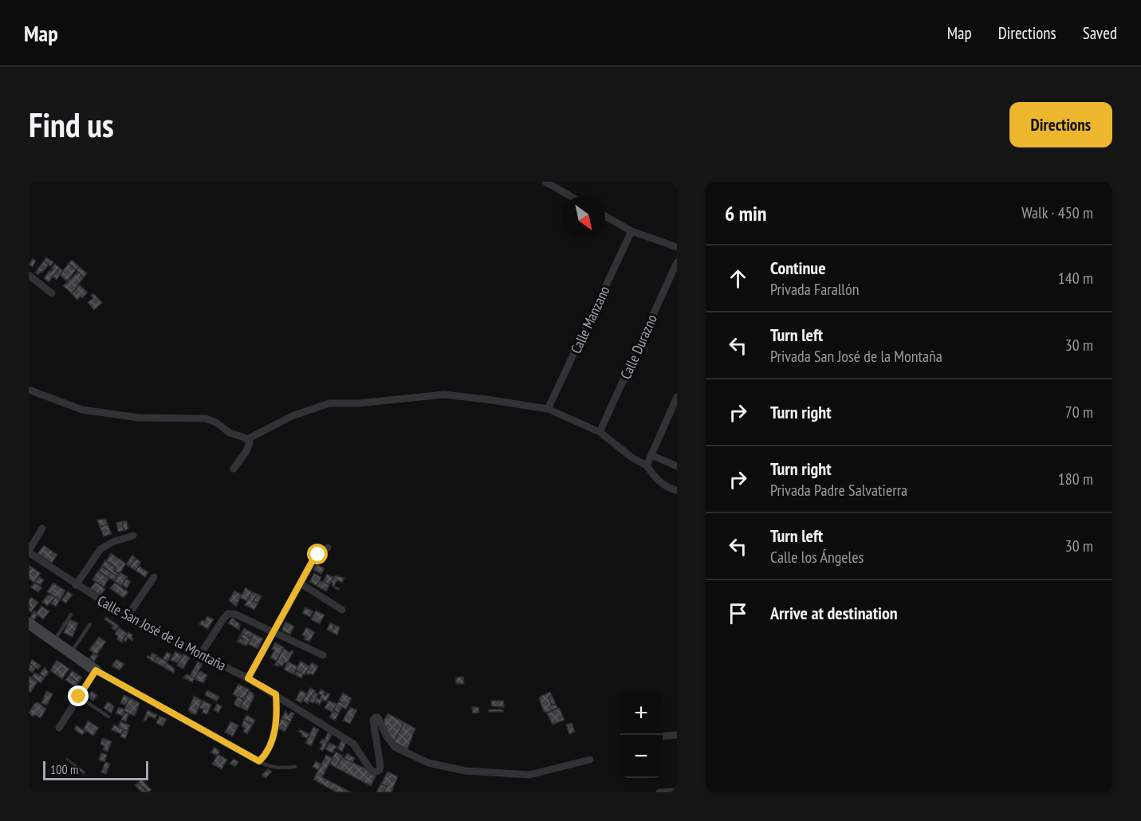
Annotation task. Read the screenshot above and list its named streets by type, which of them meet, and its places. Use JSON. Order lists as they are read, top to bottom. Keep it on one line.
{"streets":{"street":["Calle Manzano","Calle Durazno","Calle San José de la Montaña"]},"scale_bar":"100 m","north":"bottom right","page":{"header":"Map","nav":["Map","Directions","Saved"],"buttons":"Directions","title":"Find us","heading":["6 min","Walk · 450 m"],"list":[["Continue","Privada Farallón","140 m"],["Turn left","Privada San José de la Montaña","30 m"],["Turn right","70 m"],["Turn right","Privada Padre Salvatierra","180 m"],["Turn left","Calle los Ángeles","30 m"],"Arrive at destination"],"map_buttons":["+","−"],"scale":"100 m"}}
